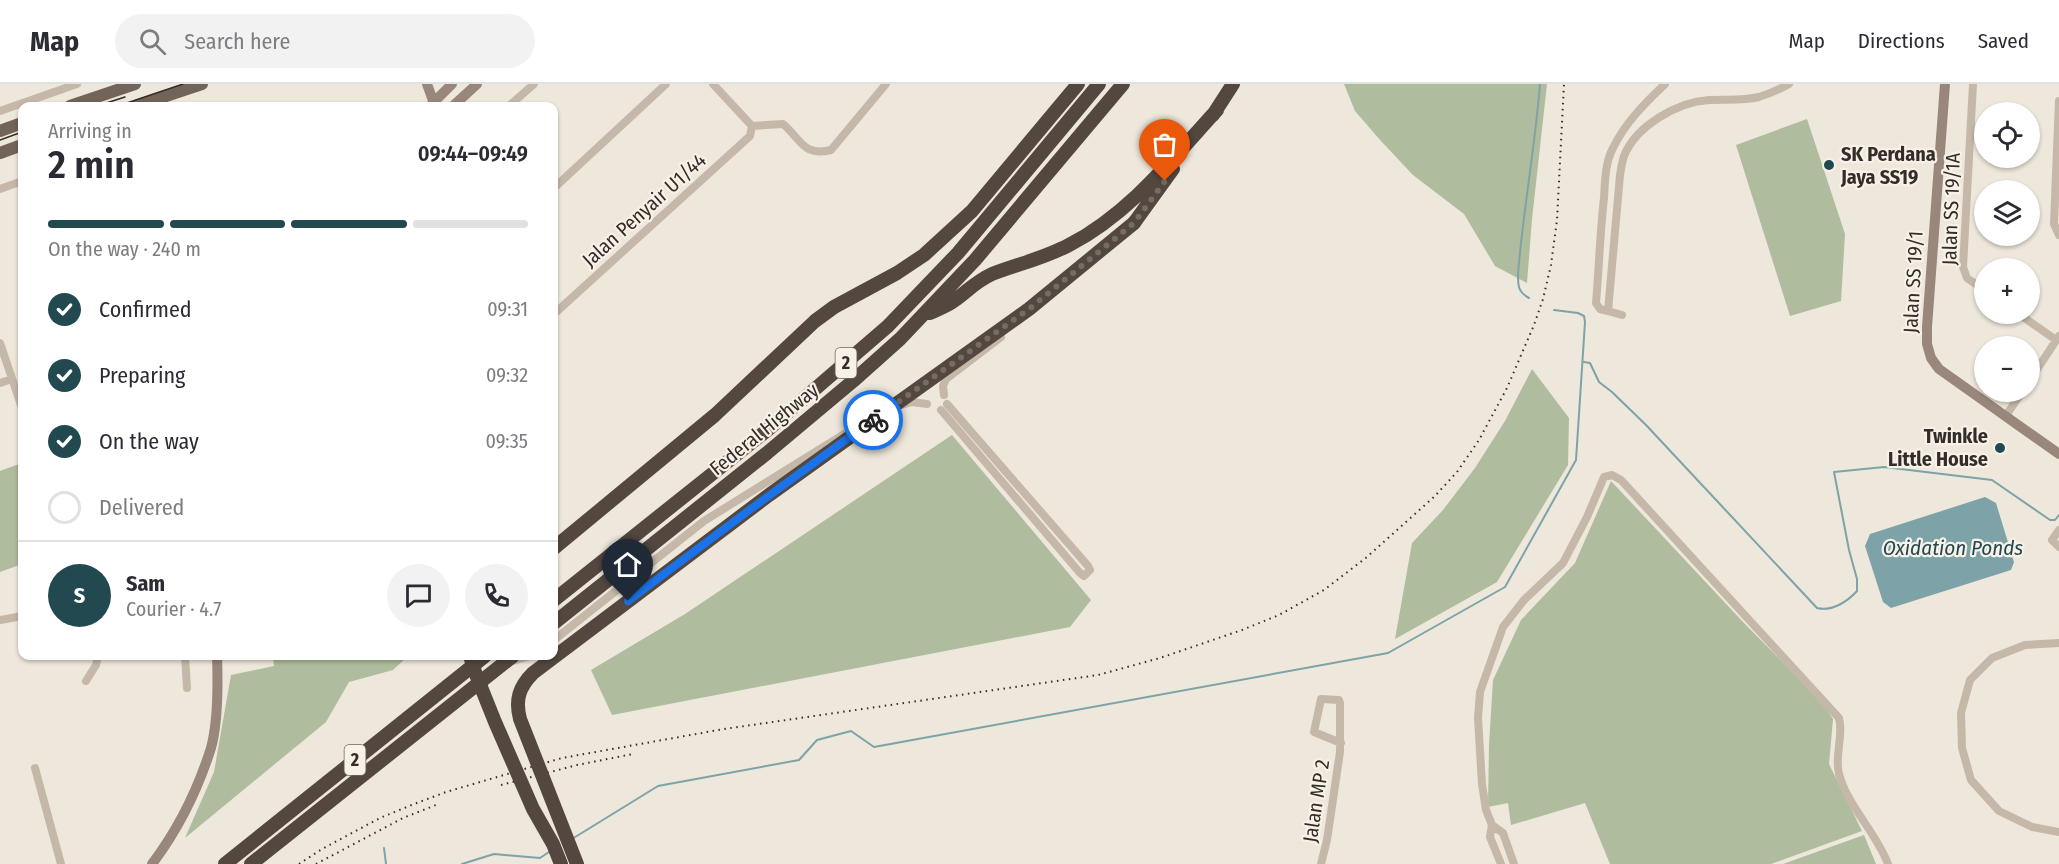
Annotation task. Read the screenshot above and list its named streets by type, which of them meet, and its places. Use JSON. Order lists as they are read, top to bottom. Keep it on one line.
{"streets":{"highway":["2","Federal Highway"],"street":["Jalan SS 19/1A","Jalan Penyair U1/44","Jalan SS 19/1","Jalan MP 2"]},"water":["Oxidation Ponds"],"places":["SK Perdana Jaya SS19","Twinkle Little House"],"page":{"header":"Map","search":"Search here","nav":["Map","Directions","Saved"],"map_buttons":["+","−"],"heading":["2 min","Arriving in","09:44–09:49"],"panel":["Sam","Courier · 4.7"],"bar":"On the way · 240 m","list":[["Confirmed","09:31"],["Preparing","09:32"],["On the way","09:35"],"Delivered"],"round":"S"}}
